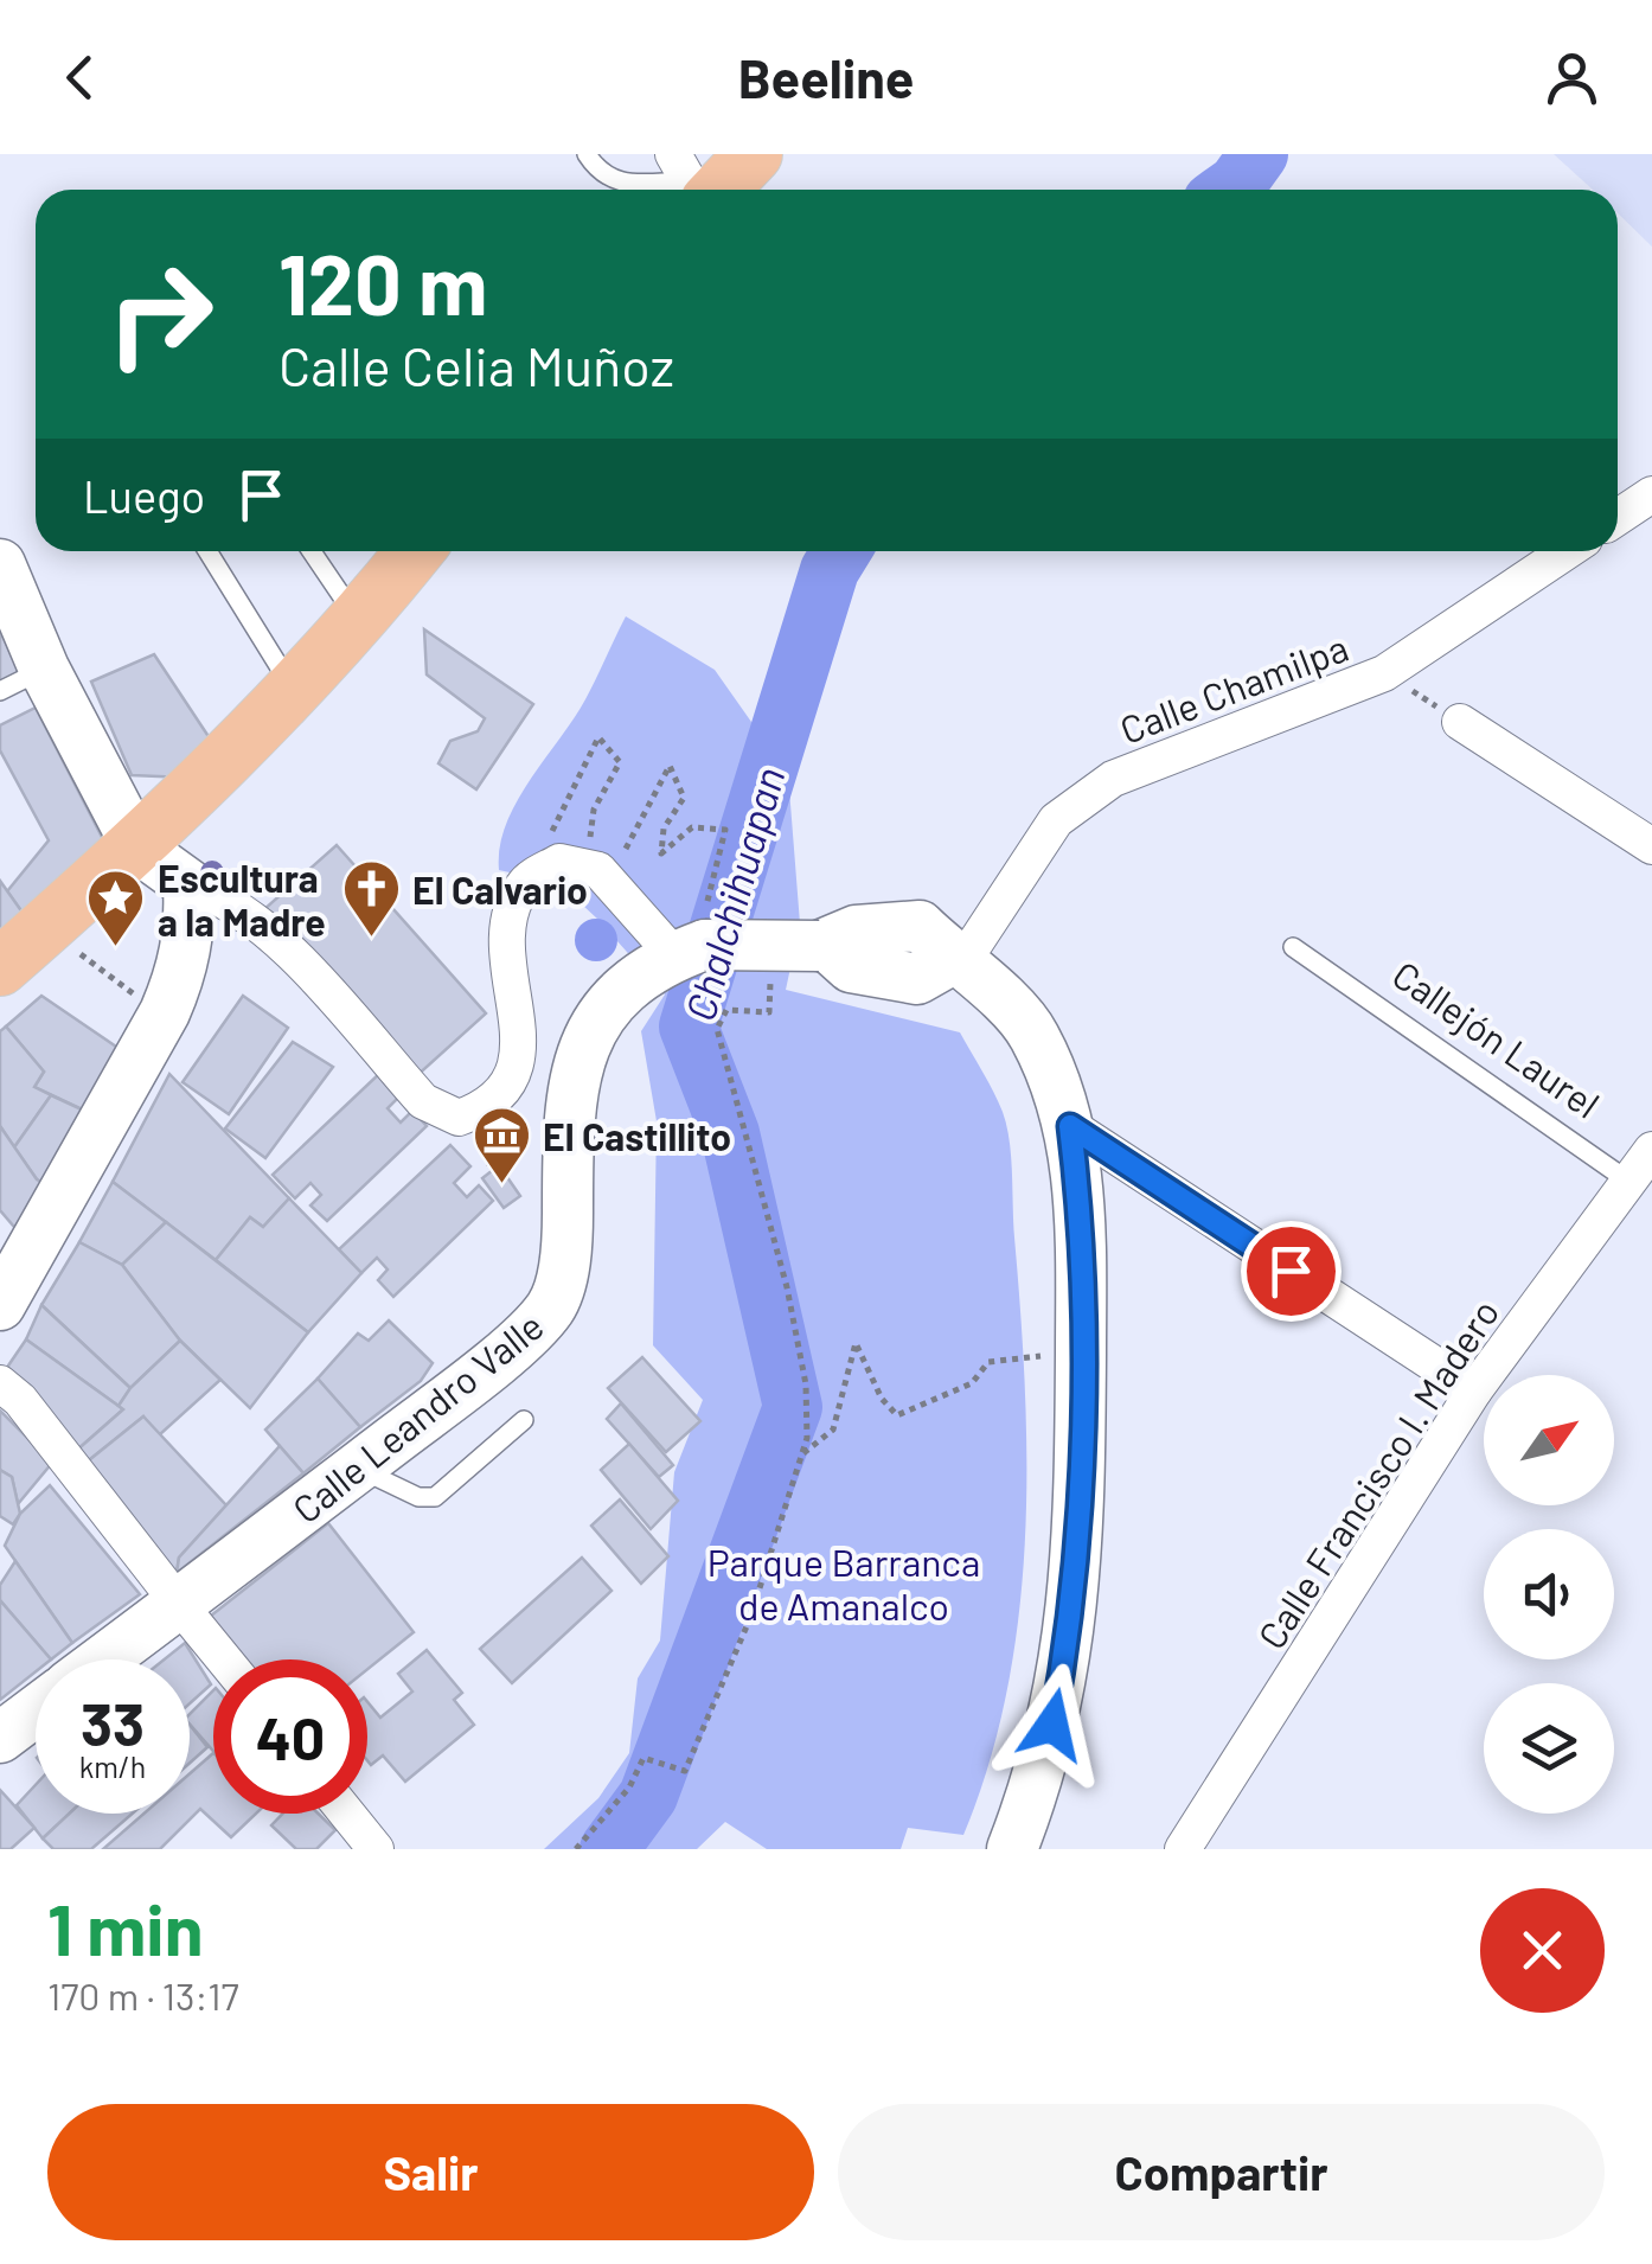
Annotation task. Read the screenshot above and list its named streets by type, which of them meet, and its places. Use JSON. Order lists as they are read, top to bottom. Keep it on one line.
{"streets":{"street":["Calle Chamilpa","Calle Leandro Valle","Calle Francisco I. Madero"],"lane":["Callejón Laurel"]},"crossings":[["Callejón Laurel","Calle Francisco I. Madero"]],"water":["Chalchihuapan"],"parks":["Parque Barranca de Amanalco"],"places":{"church":["El Calvario"],"place":["Escultura a la Madre"],"museum":["El Castillito"]},"north":"top right","page":{"header":"Beeline","turn":["120 m","Calle Celia Muñoz"],"then":"Luego","speed":"33 km/h","limit":"40","heading":["1 min","170 m · 13:17"],"buttons":["Salir","Compartir"]}}
